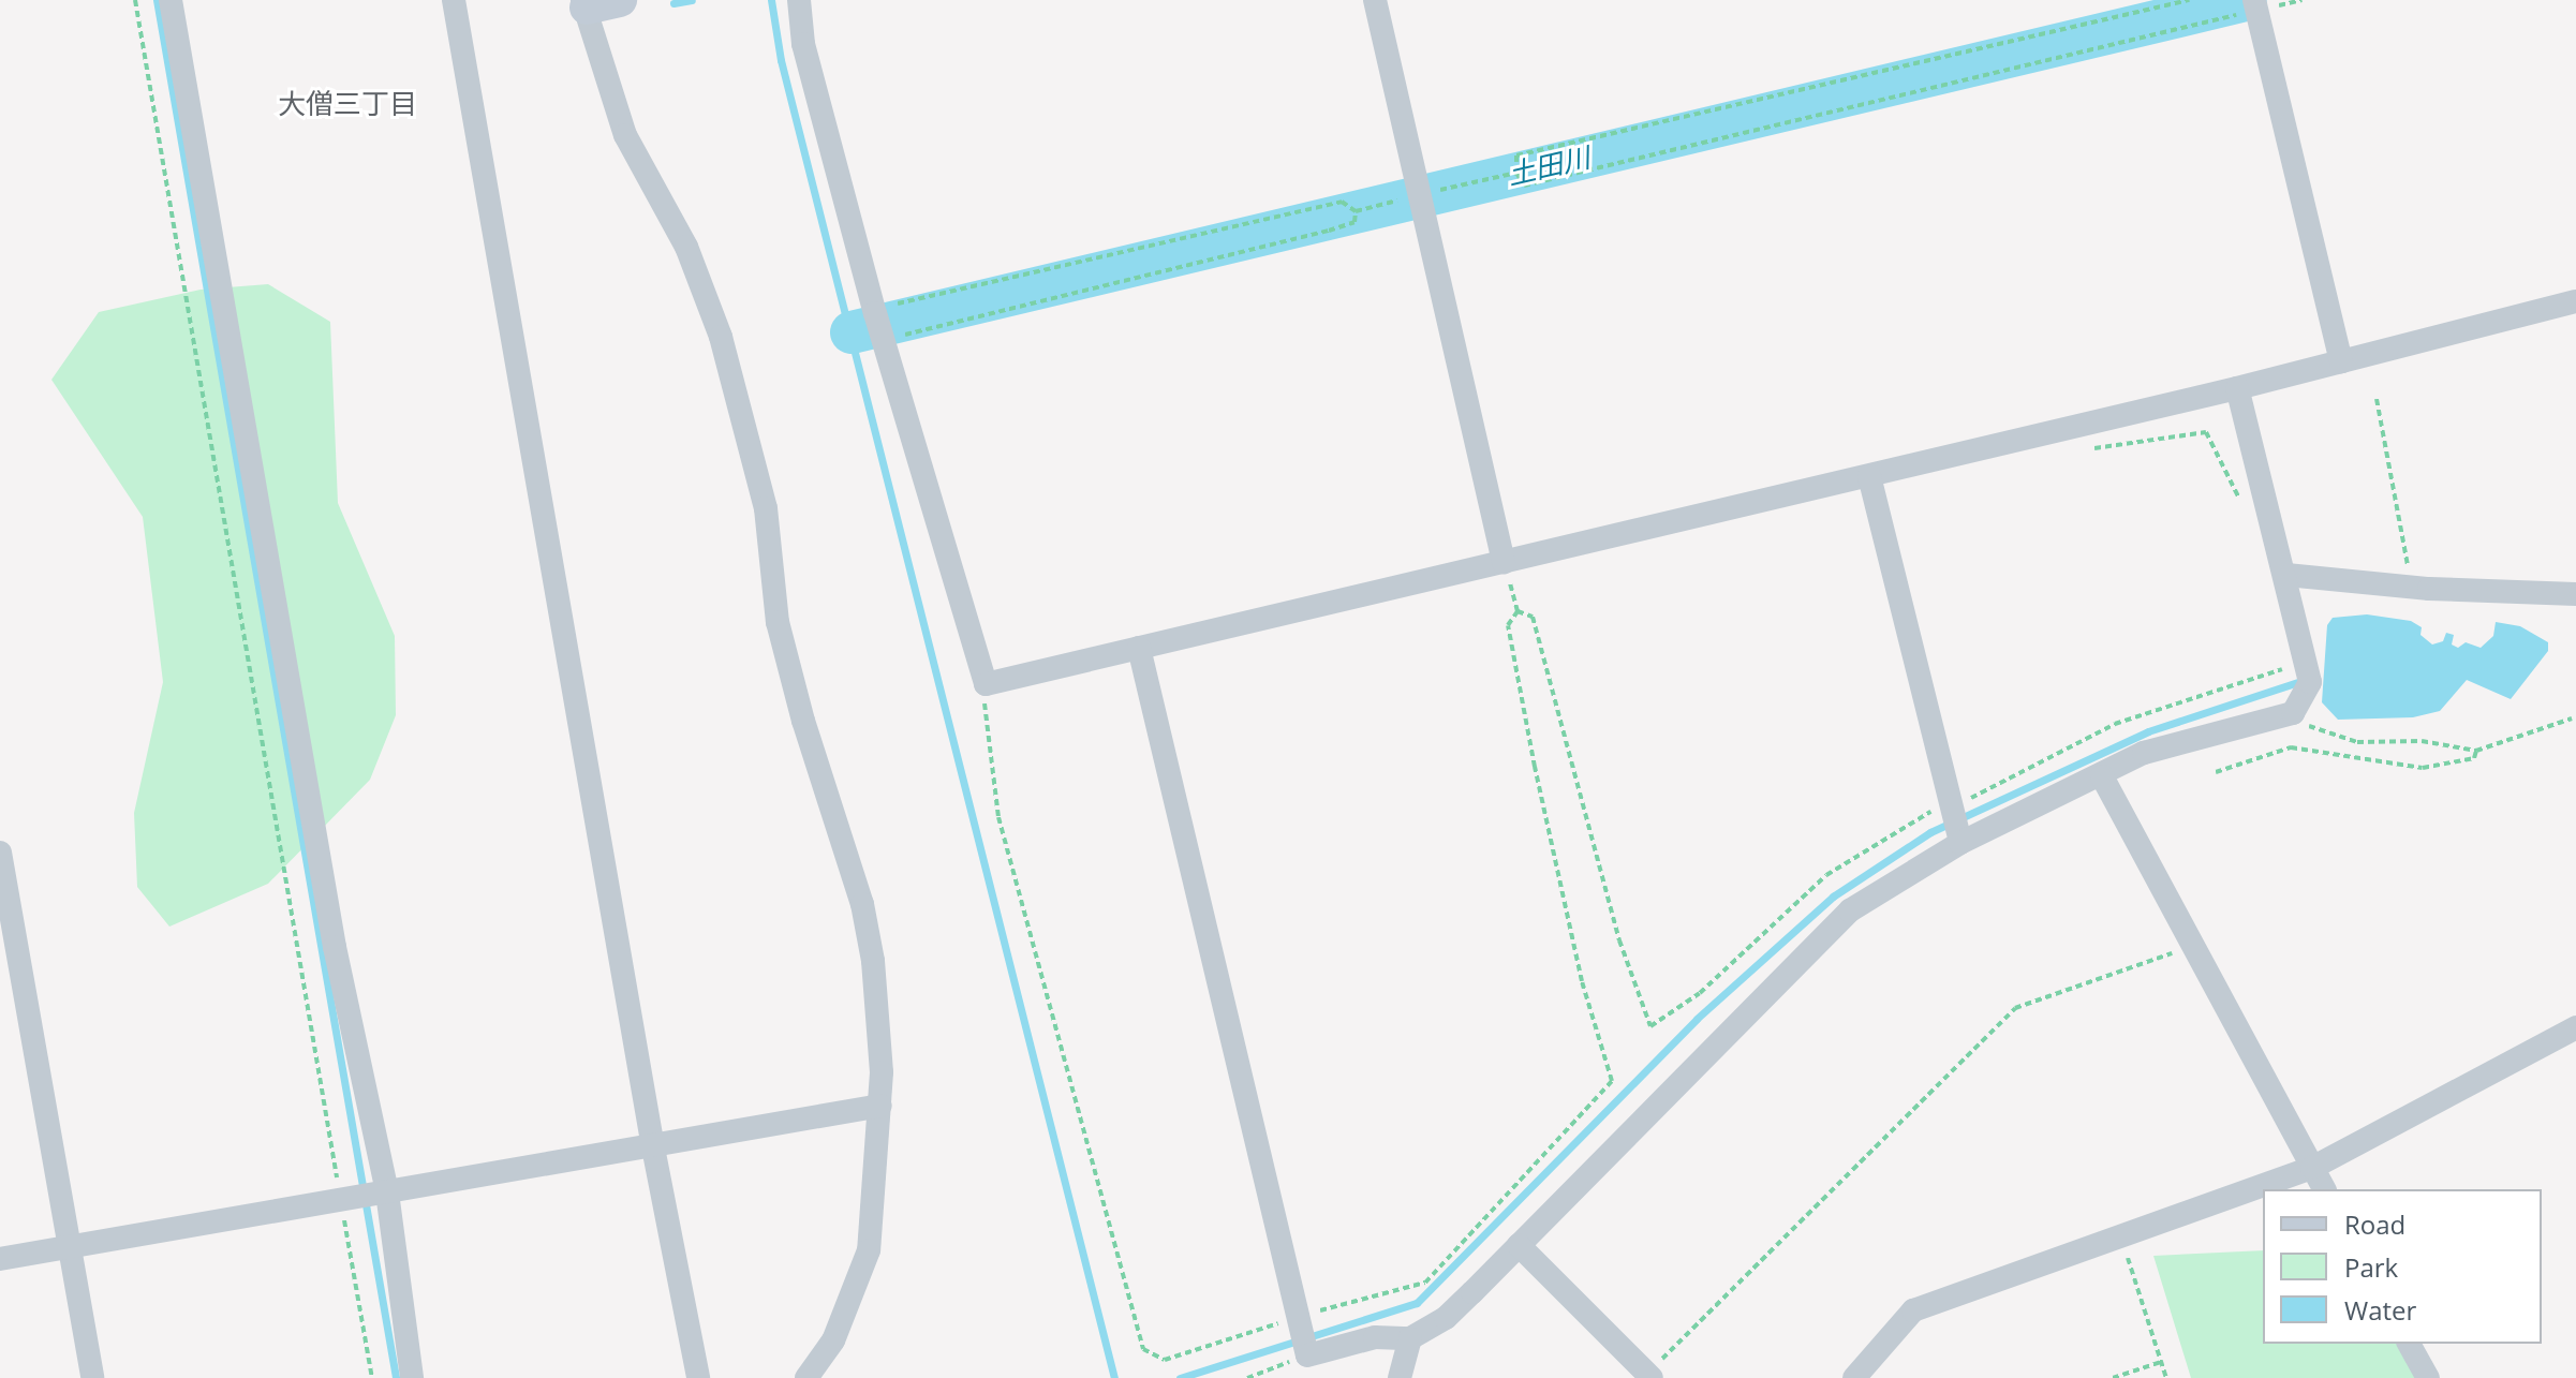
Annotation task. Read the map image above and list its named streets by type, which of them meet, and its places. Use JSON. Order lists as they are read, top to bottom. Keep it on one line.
{"districts":["大僧三丁目"],"water":["土田川"],"legend":["Road","Park","Water"]}
